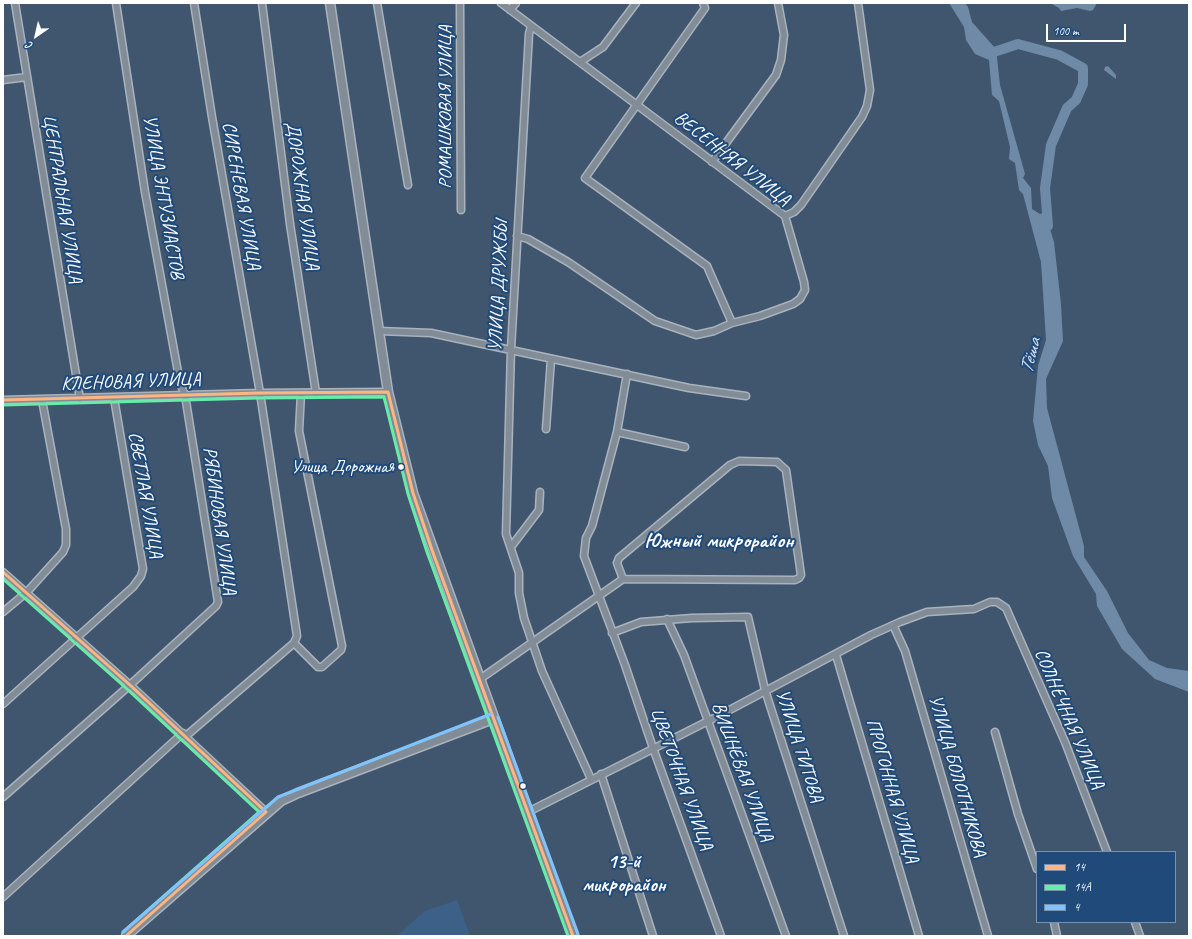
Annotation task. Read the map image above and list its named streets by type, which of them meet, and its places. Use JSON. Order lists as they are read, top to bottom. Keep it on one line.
{"streets":{"street":["РОМАШКОВАЯ УЛИЦА","ВЕСЕННЯЯ УЛИЦА","СИРЕНЕВАЯ УЛИЦА","ДОРОЖНАЯ УЛИЦА","УЛИЦА ЭНТУЗИАСТОВ","ЦЕНТРАЛЬНАЯ УЛИЦА","УЛИЦА ДРУЖБЫ","КЛЕНОВАЯ УЛИЦА","СВЕТЛАЯ УЛИЦА","РЯБИНОВАЯ УЛИЦА","СОЛНЕЧНАЯ УЛИЦА","УЛИЦА ТИТОВА","ВИШНЁВАЯ УЛИЦА","УЛИЦА БОЛОТНИКОВА","ЦВЕТОЧНАЯ УЛИЦА","ПРОГОННАЯ УЛИЦА"]},"crossings":[["ВЕСЕННЯЯ УЛИЦА","УЛИЦА ДРУЖБЫ"],["СИРЕНЕВАЯ УЛИЦА","КЛЕНОВАЯ УЛИЦА"],["ДОРОЖНАЯ УЛИЦА","КЛЕНОВАЯ УЛИЦА"],["УЛИЦА ЭНТУЗИАСТОВ","КЛЕНОВАЯ УЛИЦА"],["УЛИЦА ЭНТУЗИАСТОВ","РЯБИНОВАЯ УЛИЦА"],["ЦЕНТРАЛЬНАЯ УЛИЦА","КЛЕНОВАЯ УЛИЦА"],["КЛЕНОВАЯ УЛИЦА","СВЕТЛАЯ УЛИЦА"],["КЛЕНОВАЯ УЛИЦА","РЯБИНОВАЯ УЛИЦА"],["СОЛНЕЧНАЯ УЛИЦА","УЛИЦА БОЛОТНИКОВА"],["УЛИЦА ТИТОВА","ВИШНЁВАЯ УЛИЦА"]],"districts":["Южный микрорайон","13-й микрорайон"],"water":["Тёша"],"places":["Улица Дорожная"],"lines":["transit line 14","transit line 14А","transit line 4"],"legend":["14","14А","4"],"scale_bar":"100 m","north":"bottom left"}
